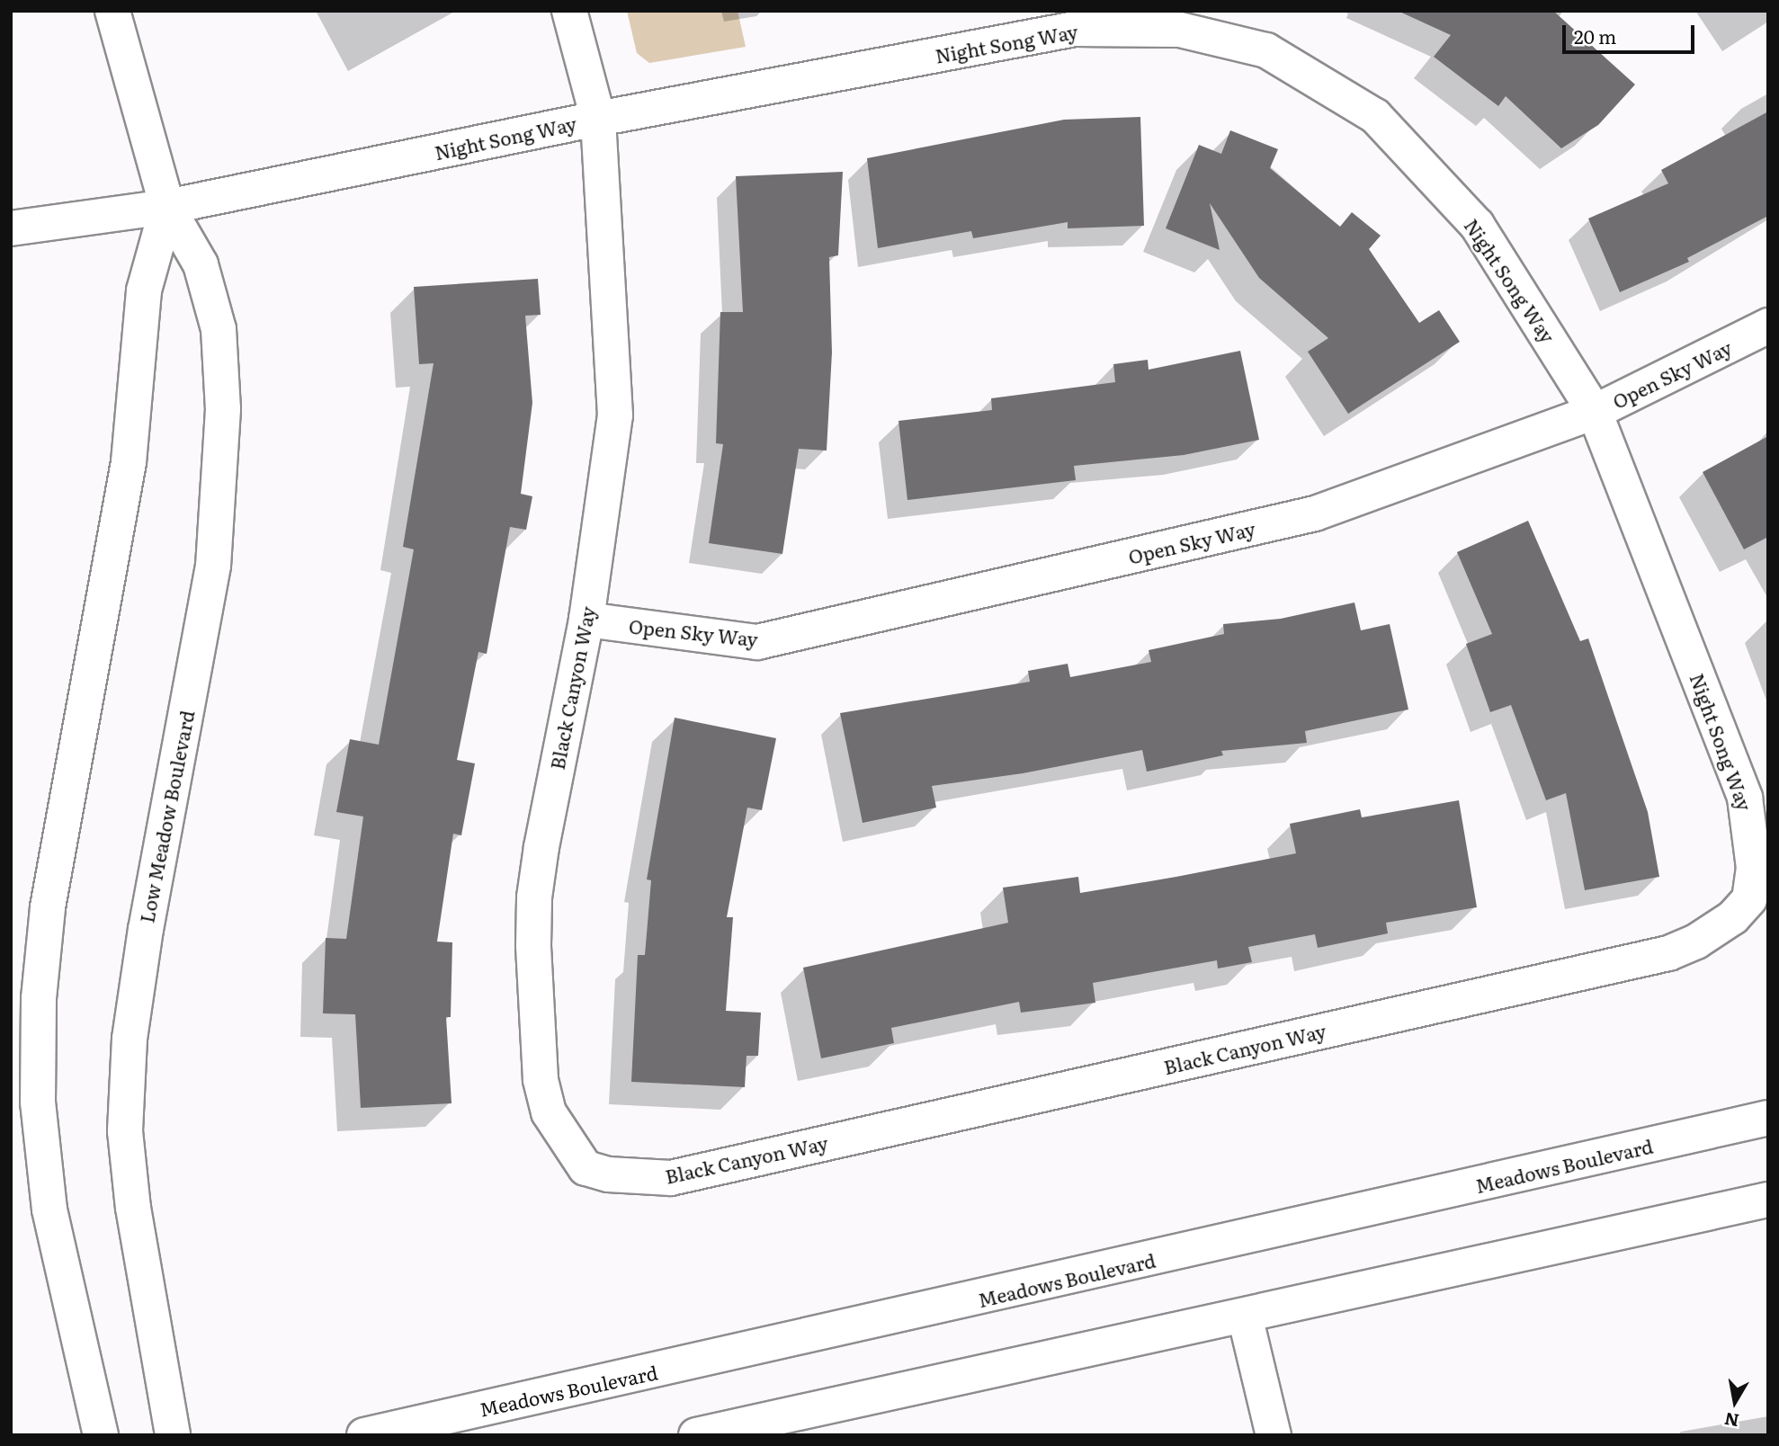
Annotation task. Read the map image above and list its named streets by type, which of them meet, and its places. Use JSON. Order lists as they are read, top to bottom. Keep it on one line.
{"streets":{"street":["Night Song Way","Open Sky Way","Black Canyon Way","Low Meadow Boulevard","Meadows Boulevard"]},"crossings":[["Night Song Way","Open Sky Way"],["Night Song Way","Black Canyon Way"],["Night Song Way","Low Meadow Boulevard"],["Open Sky Way","Black Canyon Way"]],"scale_bar":"20 m","north":"bottom"}
